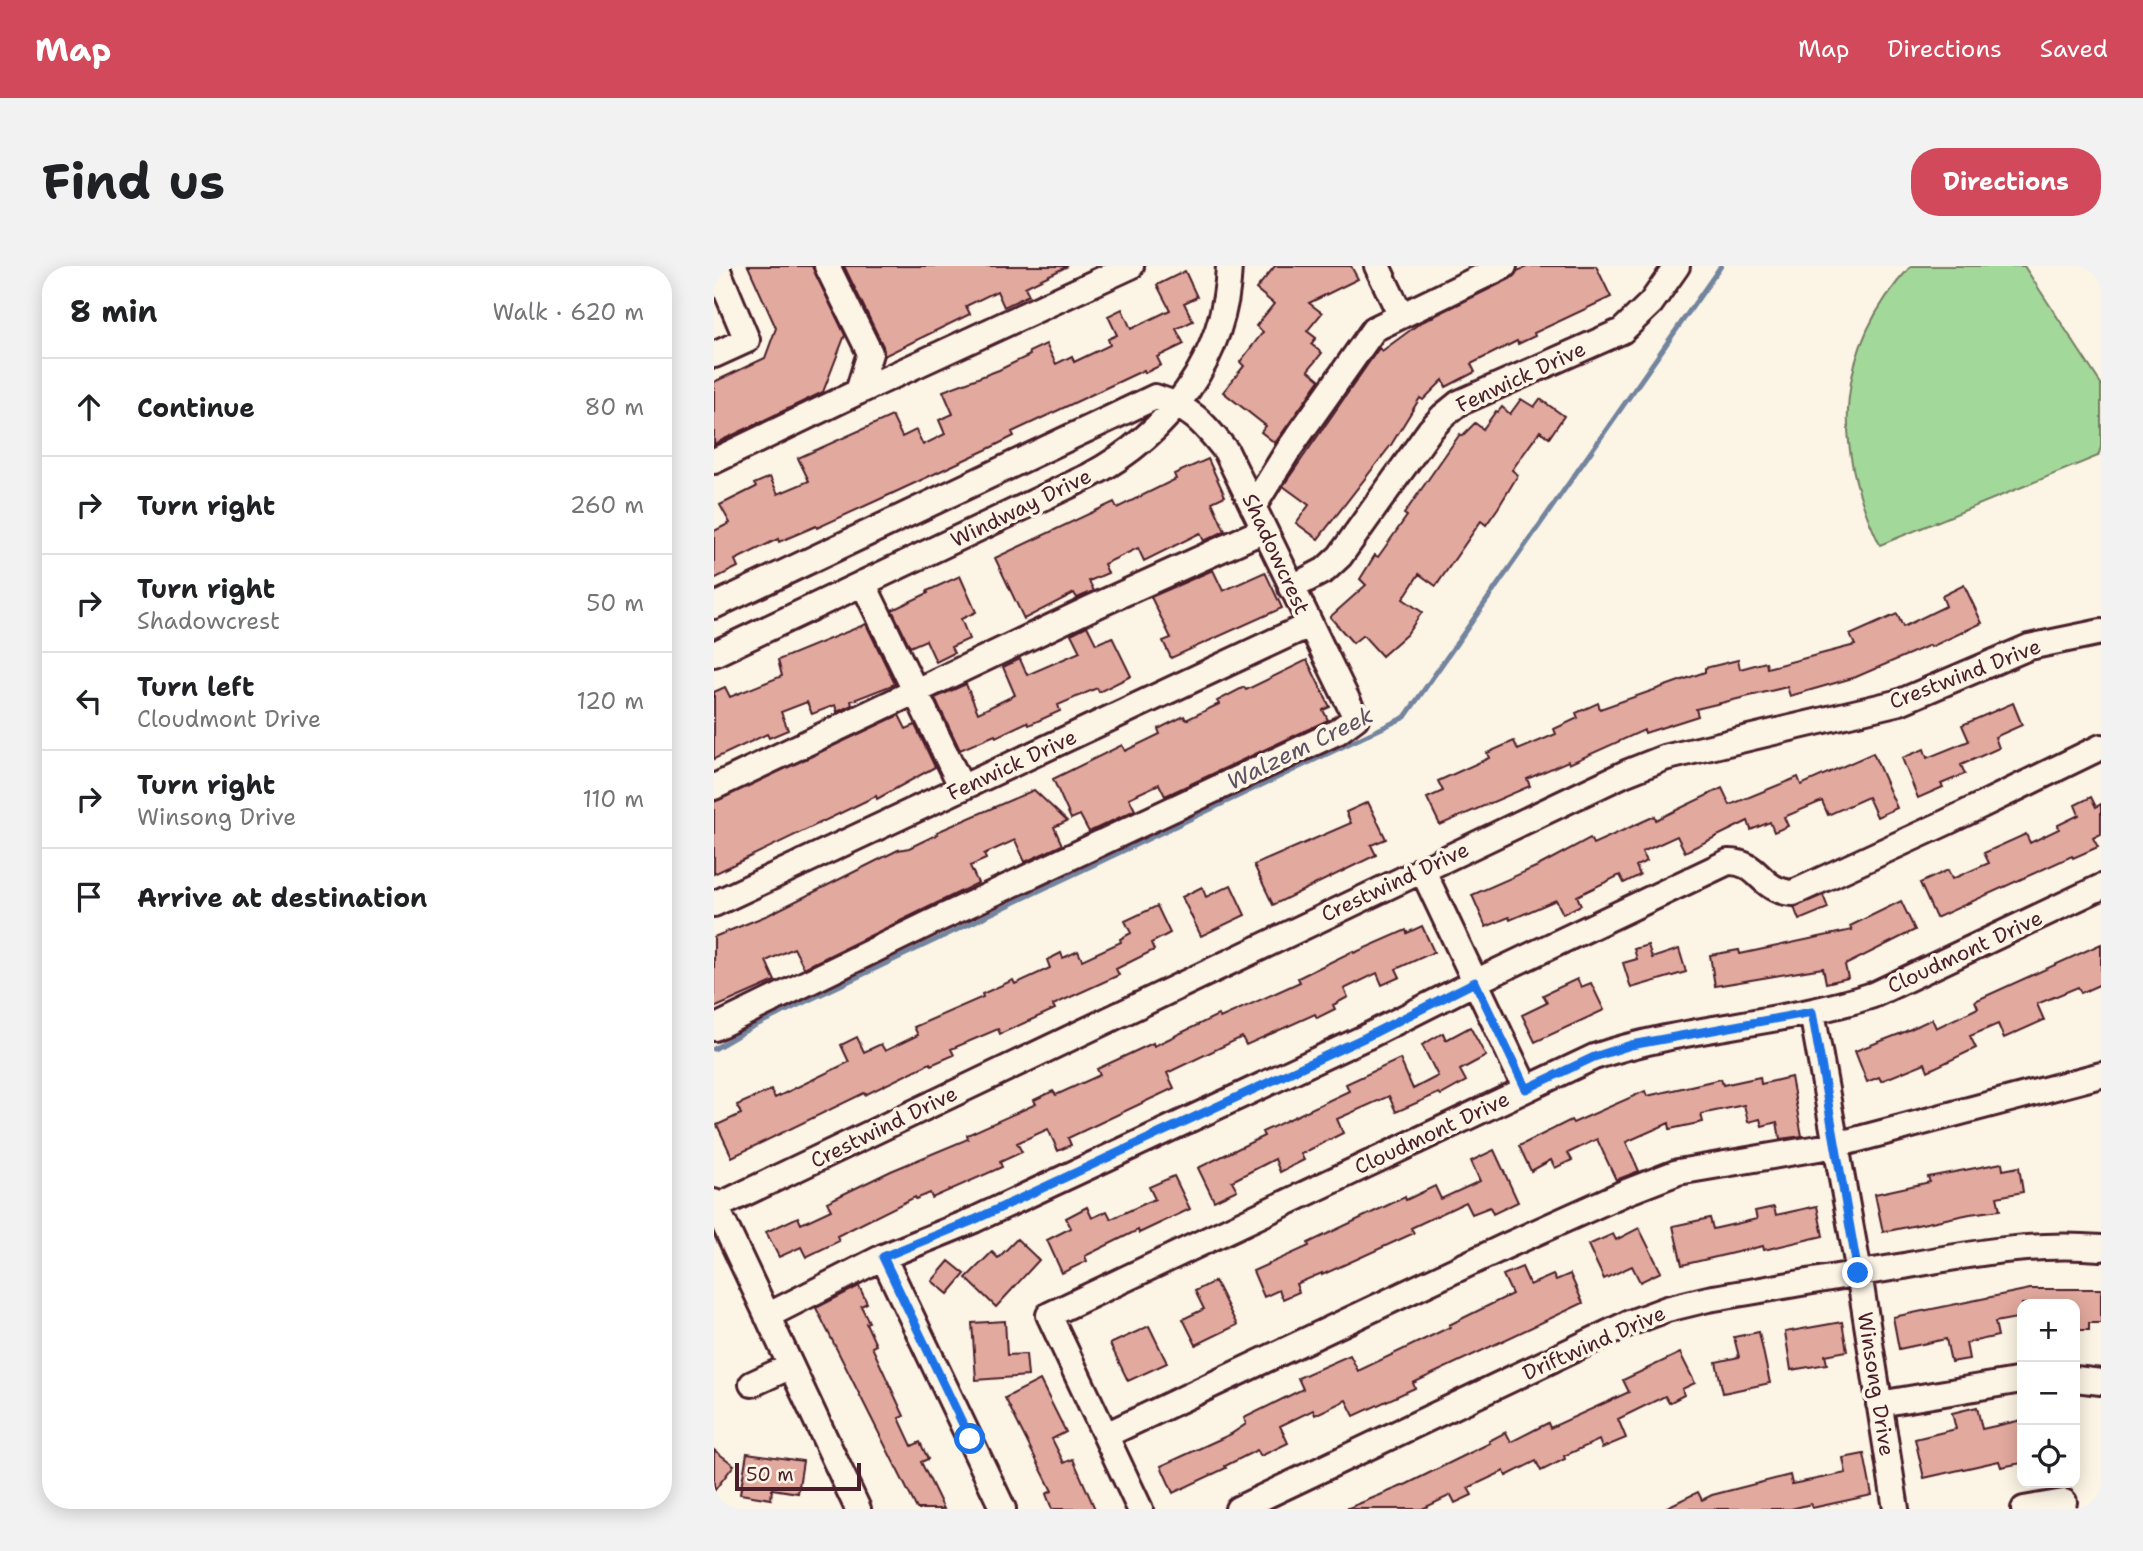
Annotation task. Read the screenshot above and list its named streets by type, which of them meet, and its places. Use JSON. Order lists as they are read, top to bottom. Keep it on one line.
{"streets":{"street":["Fenwick Drive","Windway Drive","Shadowcrest","Crestwind Drive","Cloudmont Drive","Driftwind Drive","Winsong Drive"]},"crossings":[["Fenwick Drive","Shadowcrest"],["Windway Drive","Shadowcrest"],["Cloudmont Drive","Winsong Drive"],["Driftwind Drive","Winsong Drive"]],"water":["Walzem Creek"],"scale_bar":"50 m","page":{"header":"Map","nav":["Map","Directions","Saved"],"buttons":"Directions","title":"Find us","heading":["8 min","Walk · 620 m"],"list":[["Continue","80 m"],["Turn right","260 m"],["Turn right","Shadowcrest","50 m"],["Turn left","Cloudmont Drive","120 m"],["Turn right","Winsong Drive","110 m"],"Arrive at destination"],"map_buttons":["+","−"],"scale":"50 m"}}
